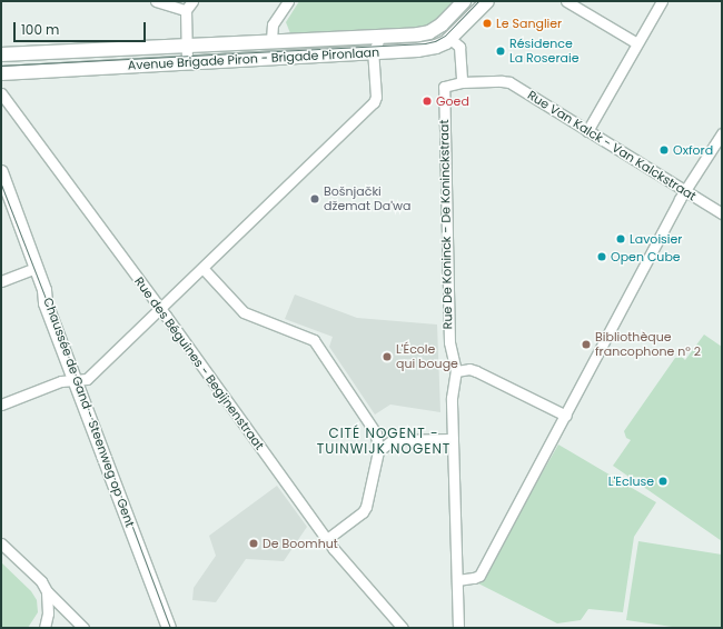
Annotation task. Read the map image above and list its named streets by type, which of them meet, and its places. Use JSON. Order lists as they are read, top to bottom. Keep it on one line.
{"streets":{"street":["Avenue Brigade Piron - Brigade Pironlaan","Rue Van Kalck - Van Kalckstraat","Rue De Koninck - De Koninckstraat","Rue des Béguines - Begijnenstraat","Chaussée de Gand - Steenweg op Gent"]},"crossings":[["Rue Van Kalck - Van Kalckstraat","Rue De Koninck - De Koninckstraat"]],"districts":["CITÉ NOGENT - TUINWIJK NOGENT"],"places":["Le Sanglier","Résidence La Roseraie","Goed","Oxford","Bošnjački džemat Da'wa","Lavoisier","Open Cube","Bibliothèque francophone n° 2","L'École qui bouge","L'Ecluse","De Boomhut"],"scale_bar":"100 m"}
